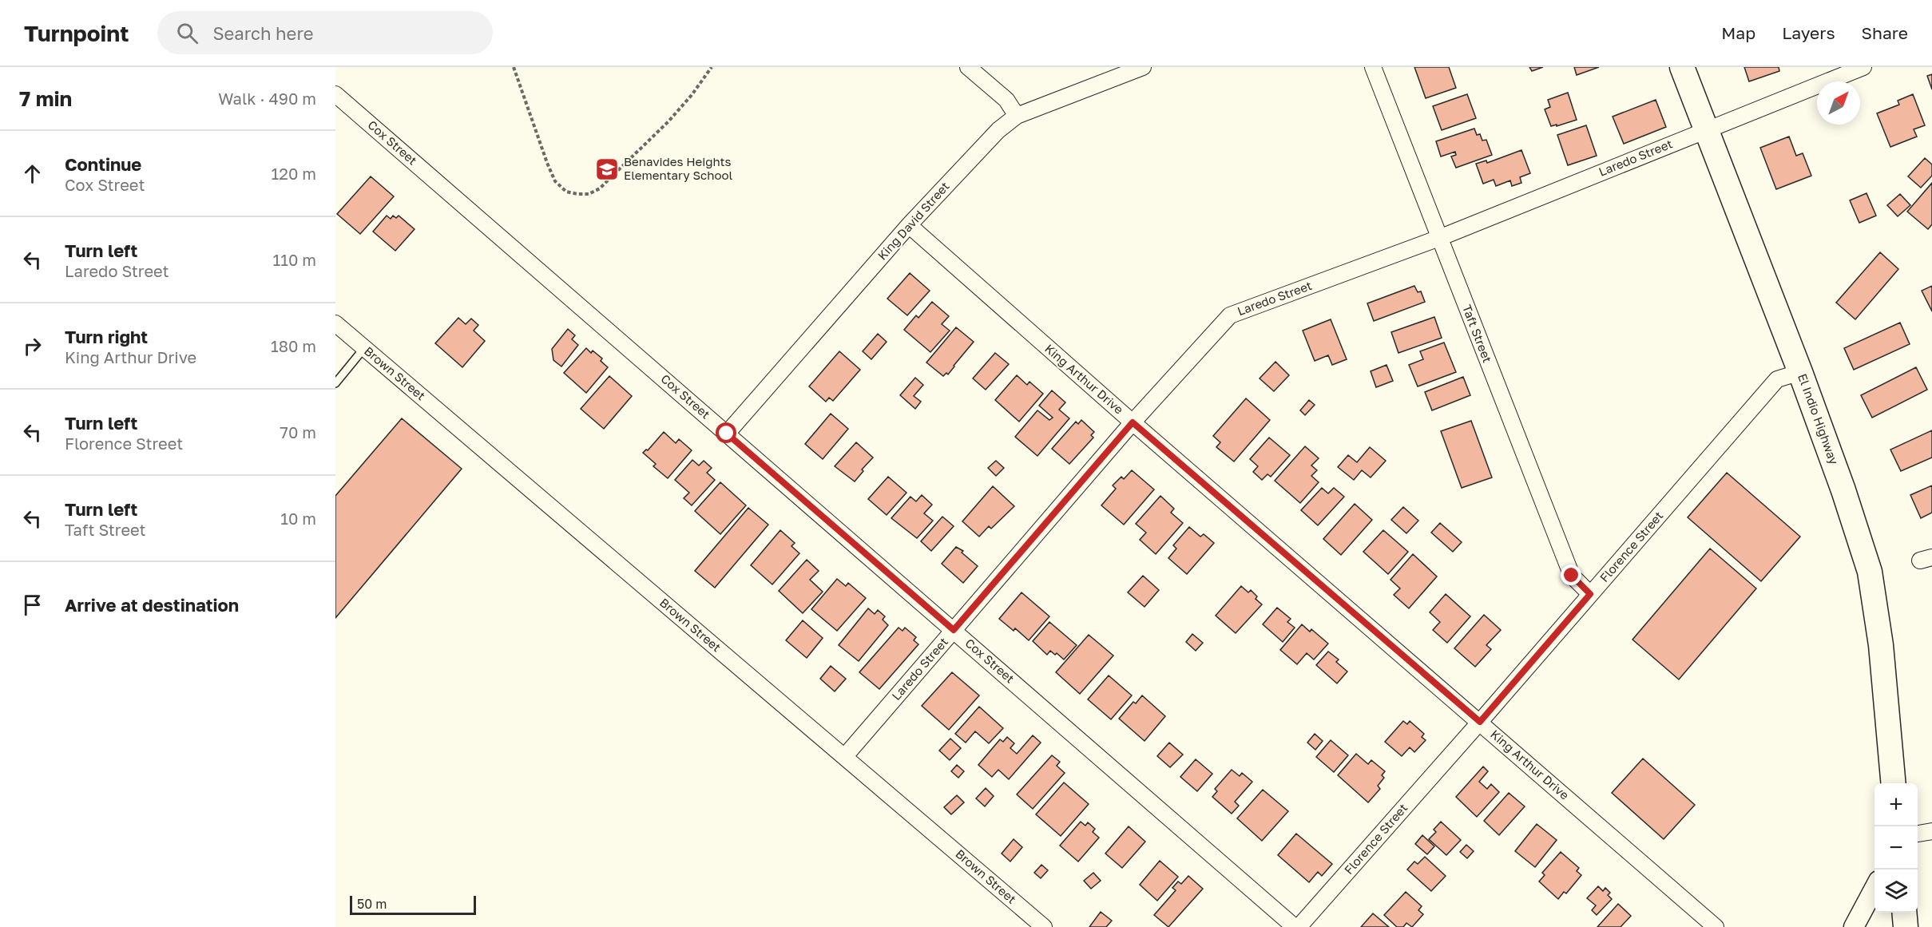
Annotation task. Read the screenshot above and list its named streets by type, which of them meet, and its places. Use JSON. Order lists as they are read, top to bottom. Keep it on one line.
{"streets":{"main road":["El Indio Highway"],"street":["Cox Street","Laredo Street","King David Street","Taft Street","Brown Street","King Arthur Drive","Florence Street"]},"crossings":[["Cox Street","Laredo Street"],["Cox Street","King David Street"],["Laredo Street","Taft Street"],["Laredo Street","Brown Street"],["Laredo Street","King Arthur Drive"],["Laredo Street","El Indio Highway"],["King David Street","King Arthur Drive"],["Taft Street","Florence Street"],["King Arthur Drive","Florence Street"],["El Indio Highway","Florence Street"]],"places":{"school or university":["Benavides Heights Elementary School"]},"scale_bar":"50 m","north":"top right","page":{"header":"Turnpoint","search":"Search here","nav":["Map","Layers","Share"],"heading":["7 min","Walk · 490 m"],"list":[["Continue","Cox Street","120 m"],["Turn left","Laredo Street","110 m"],["Turn right","King Arthur Drive","180 m"],["Turn left","Florence Street","70 m"],["Turn left","Taft Street","10 m"],"Arrive at destination"],"map_buttons":["+","−"],"scale":"50 m"}}
